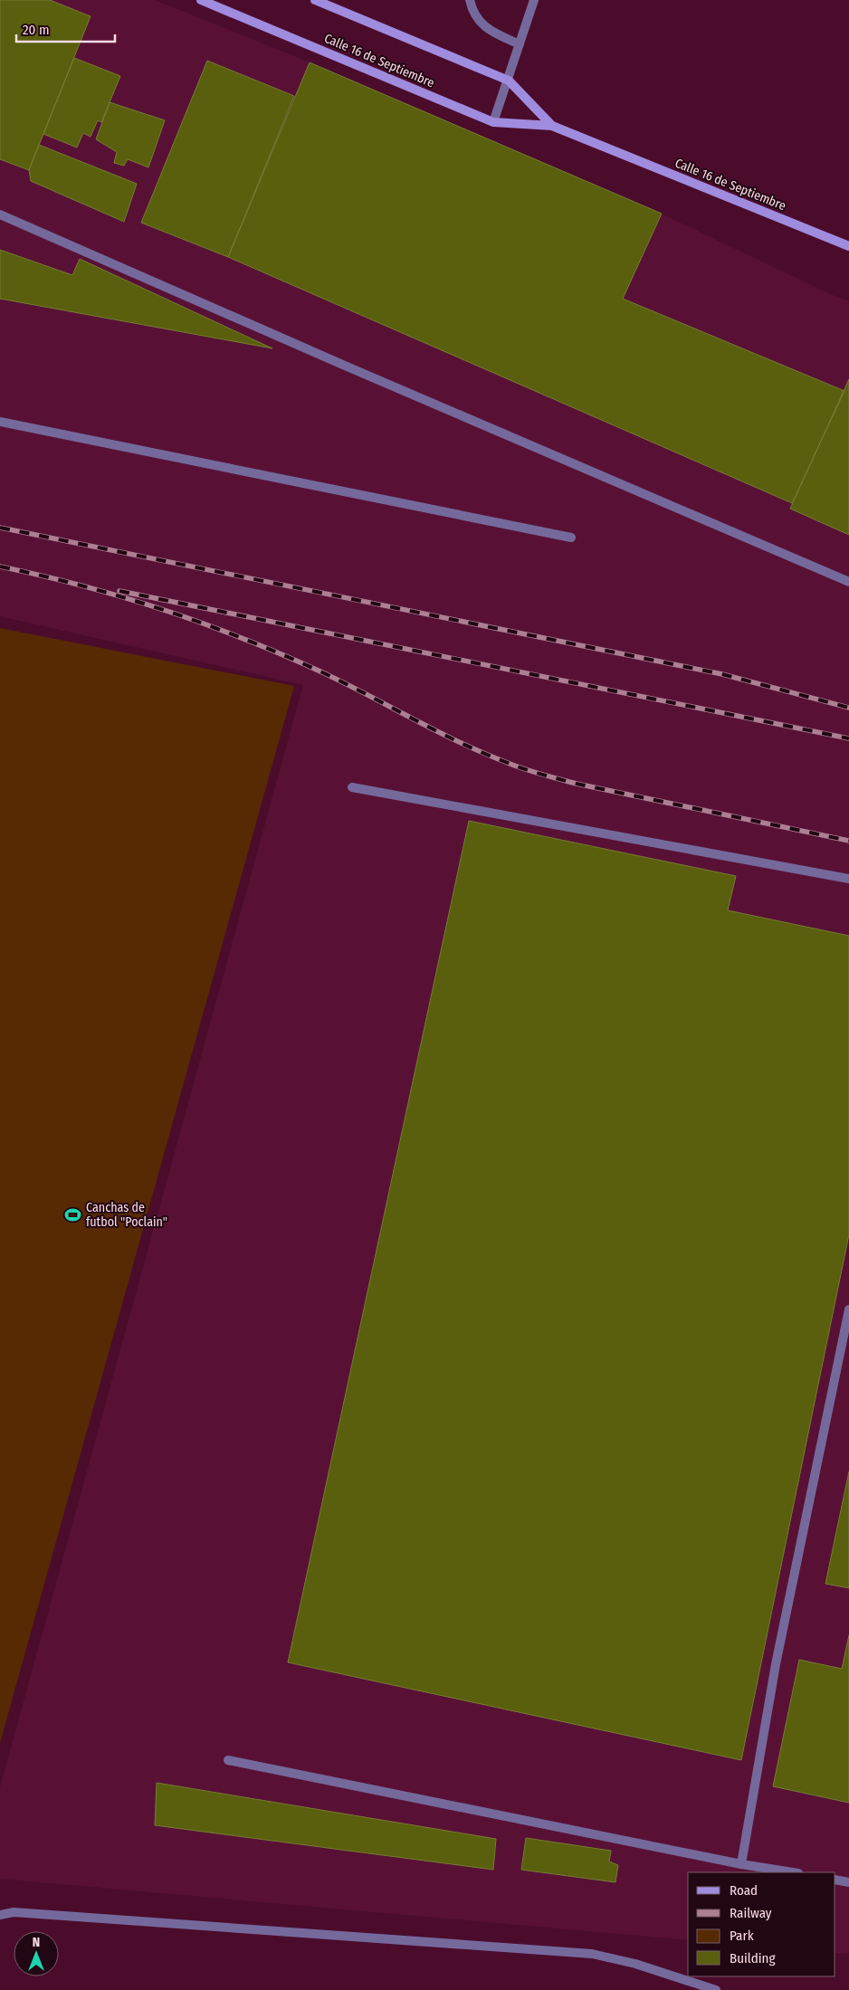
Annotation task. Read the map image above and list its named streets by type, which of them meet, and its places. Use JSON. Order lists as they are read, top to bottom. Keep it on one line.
{"streets":{"main road":["Calle 16 de Septiembre"]},"places":{"sports":["Canchas de futbol \"Poclain\""]},"legend":["Road","Railway","Park","Building"],"scale_bar":"20 m","north":"top"}
